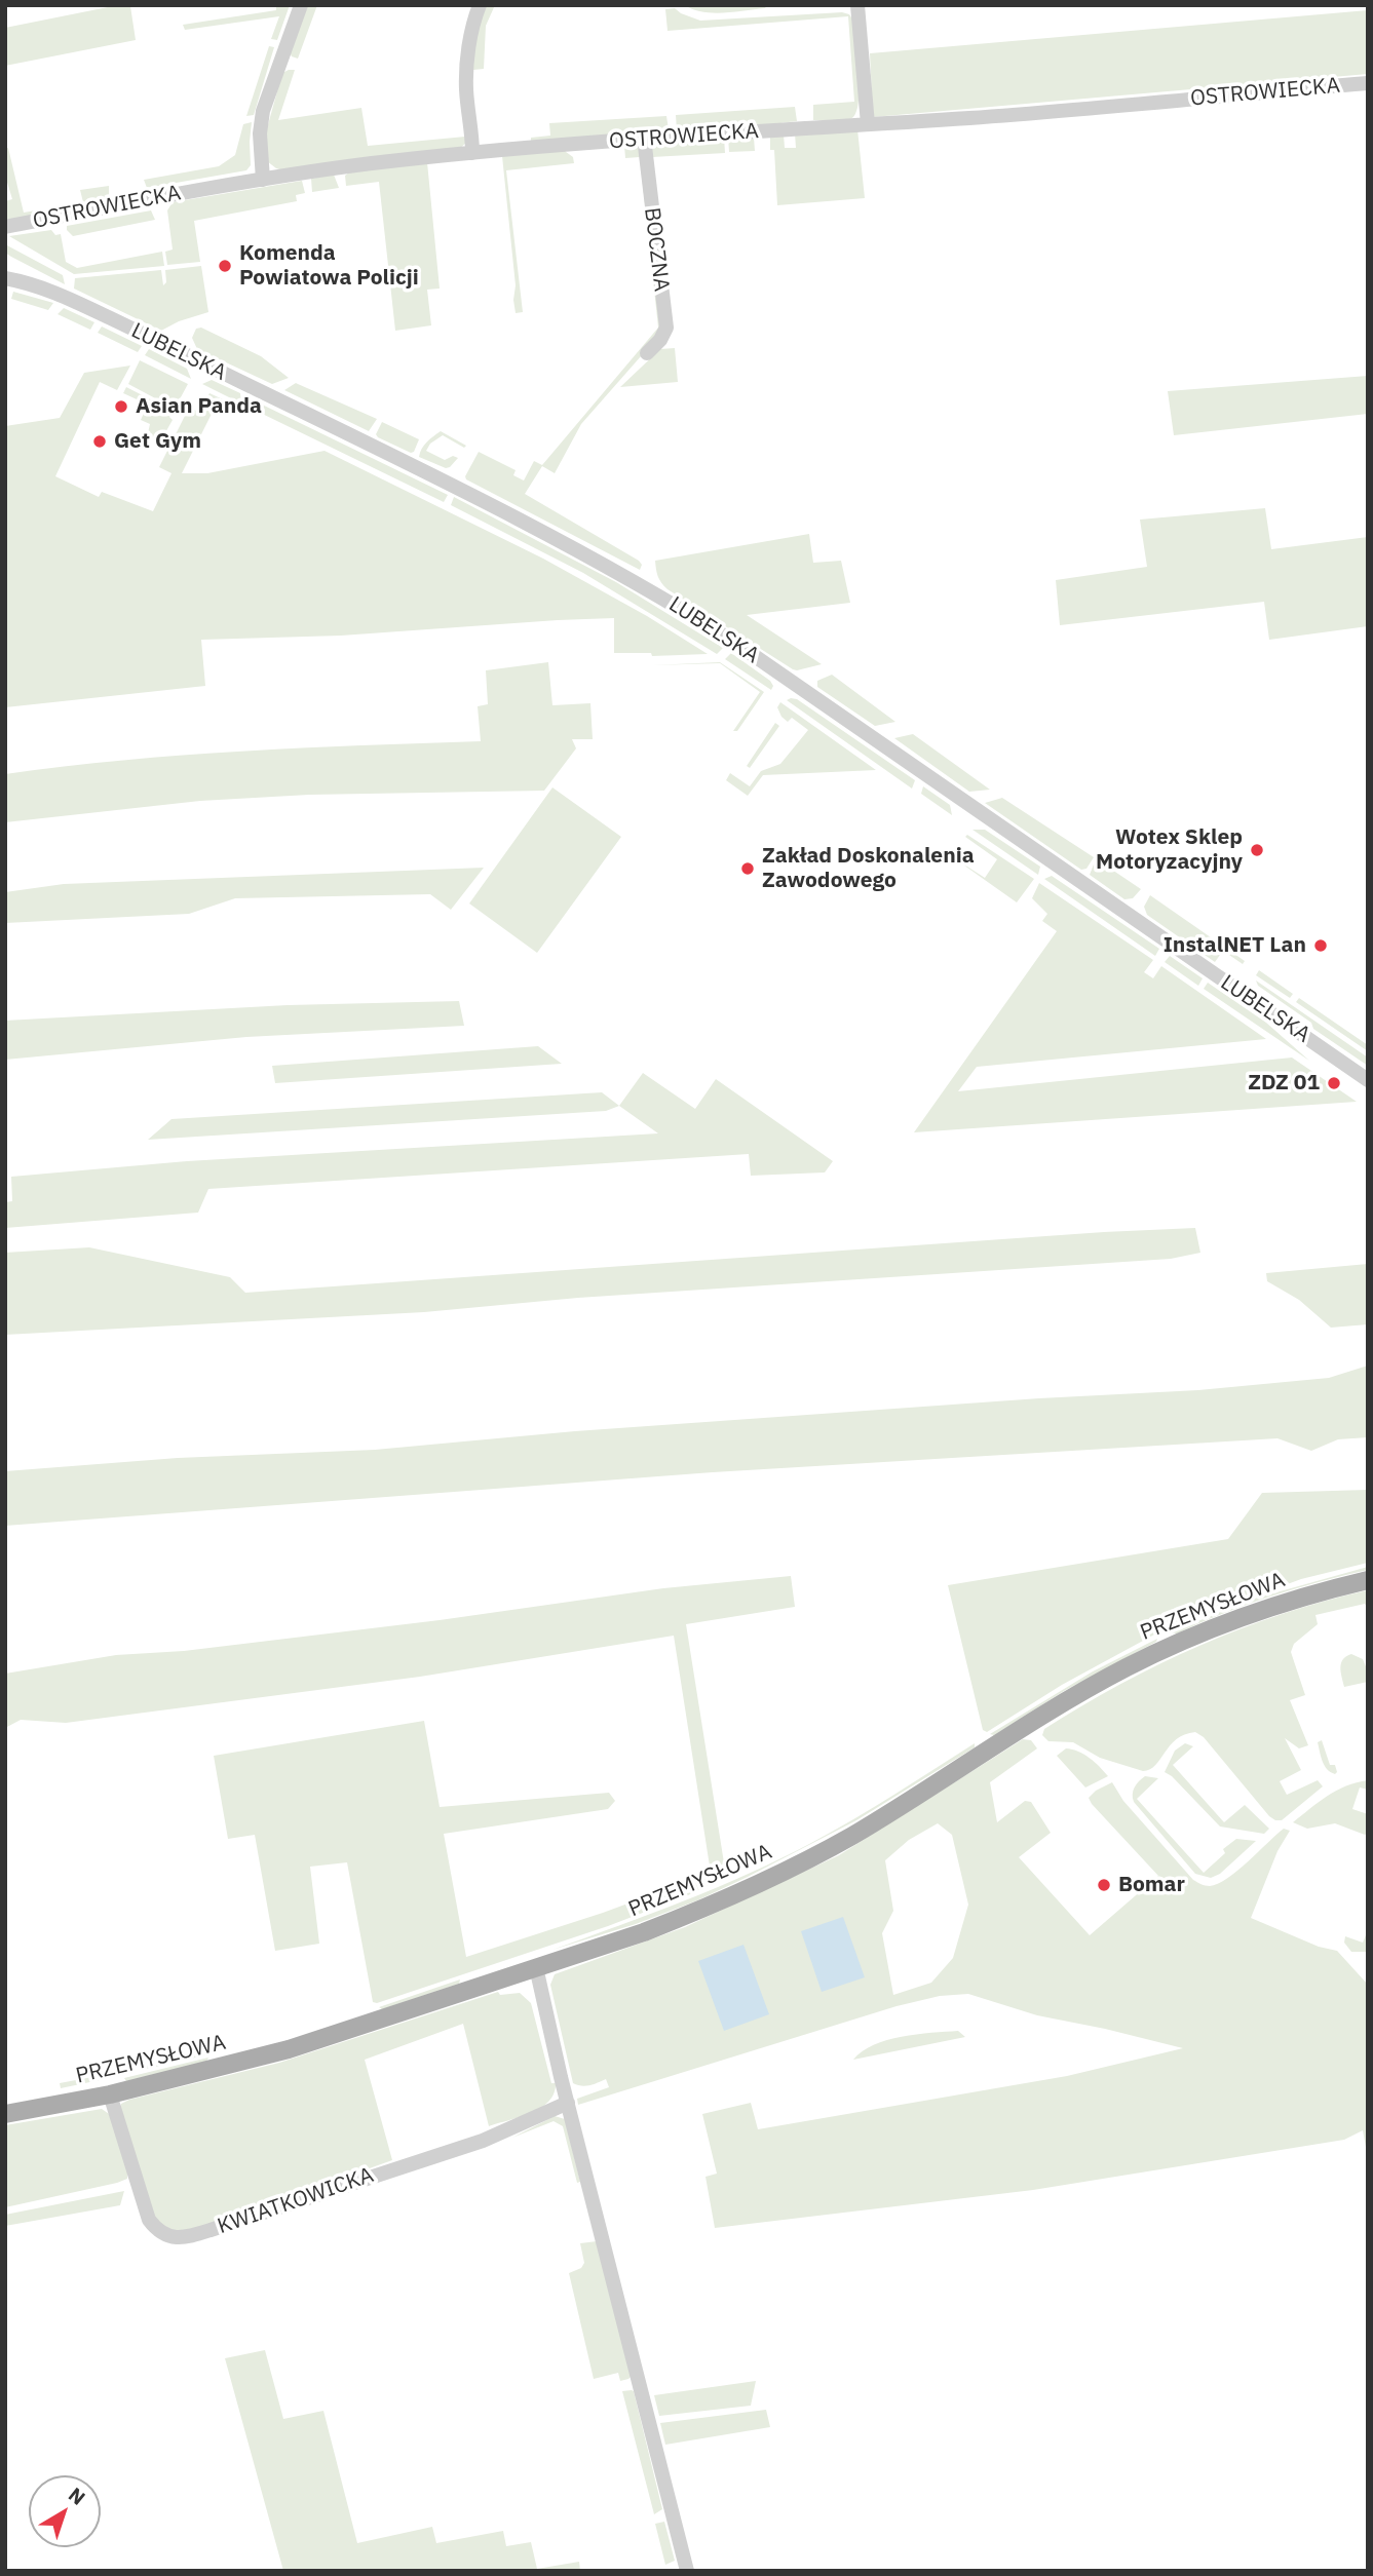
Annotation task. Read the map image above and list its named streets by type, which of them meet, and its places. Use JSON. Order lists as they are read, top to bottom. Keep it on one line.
{"streets":{"main road":["PRZEMYSŁOWA"],"street":["OSTROWIECKA","BOCZNA","LUBELSKA","KWIATKOWICKA"]},"crossings":[["OSTROWIECKA","BOCZNA"],["PRZEMYSŁOWA","KWIATKOWICKA"]],"places":["Komenda Powiatowa Policji","Asian Panda","Get Gym","Wotex Sklep Motoryzacyjny","Zakład Doskonalenia Zawodowego","InstalNET Lan","ZDZ 01","Bomar"],"north":"top right"}
